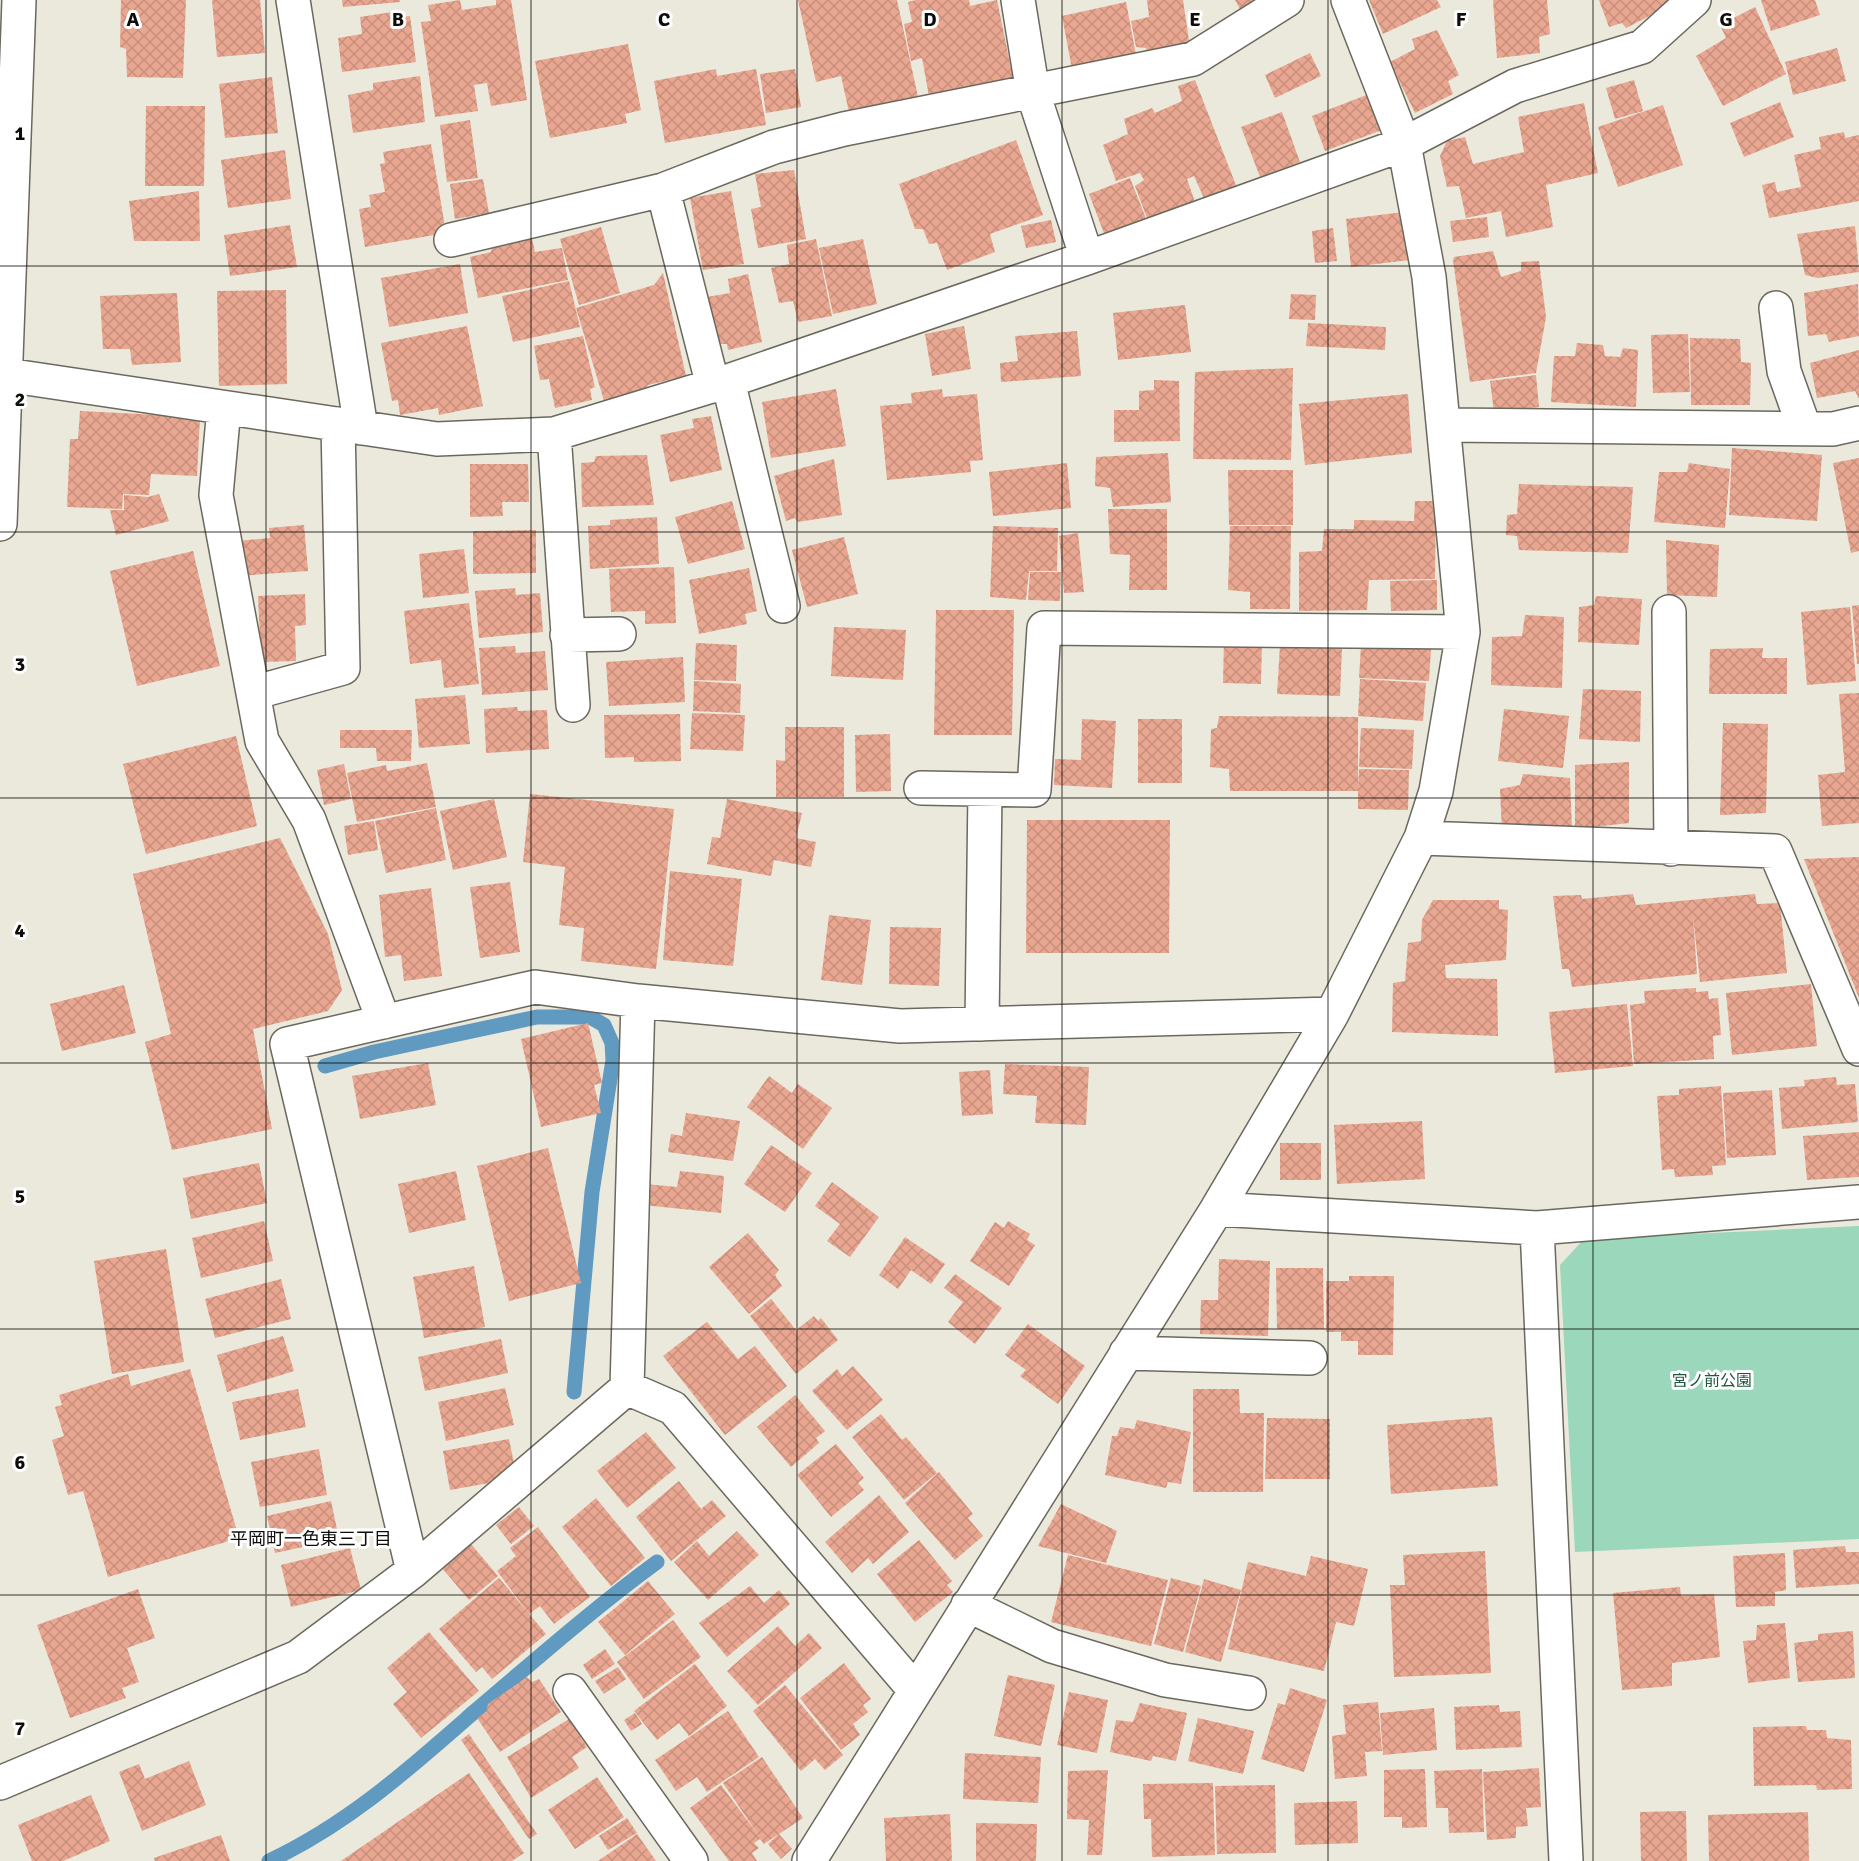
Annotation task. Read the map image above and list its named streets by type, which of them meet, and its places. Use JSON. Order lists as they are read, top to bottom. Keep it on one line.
{"districts":["平岡町一色東三丁目"],"parks":["宮ノ前公園"],"grid":{"columns":["A","B","C","D","E","F","G"],"rows":["1","2","3","4","5","6","7"]}}
